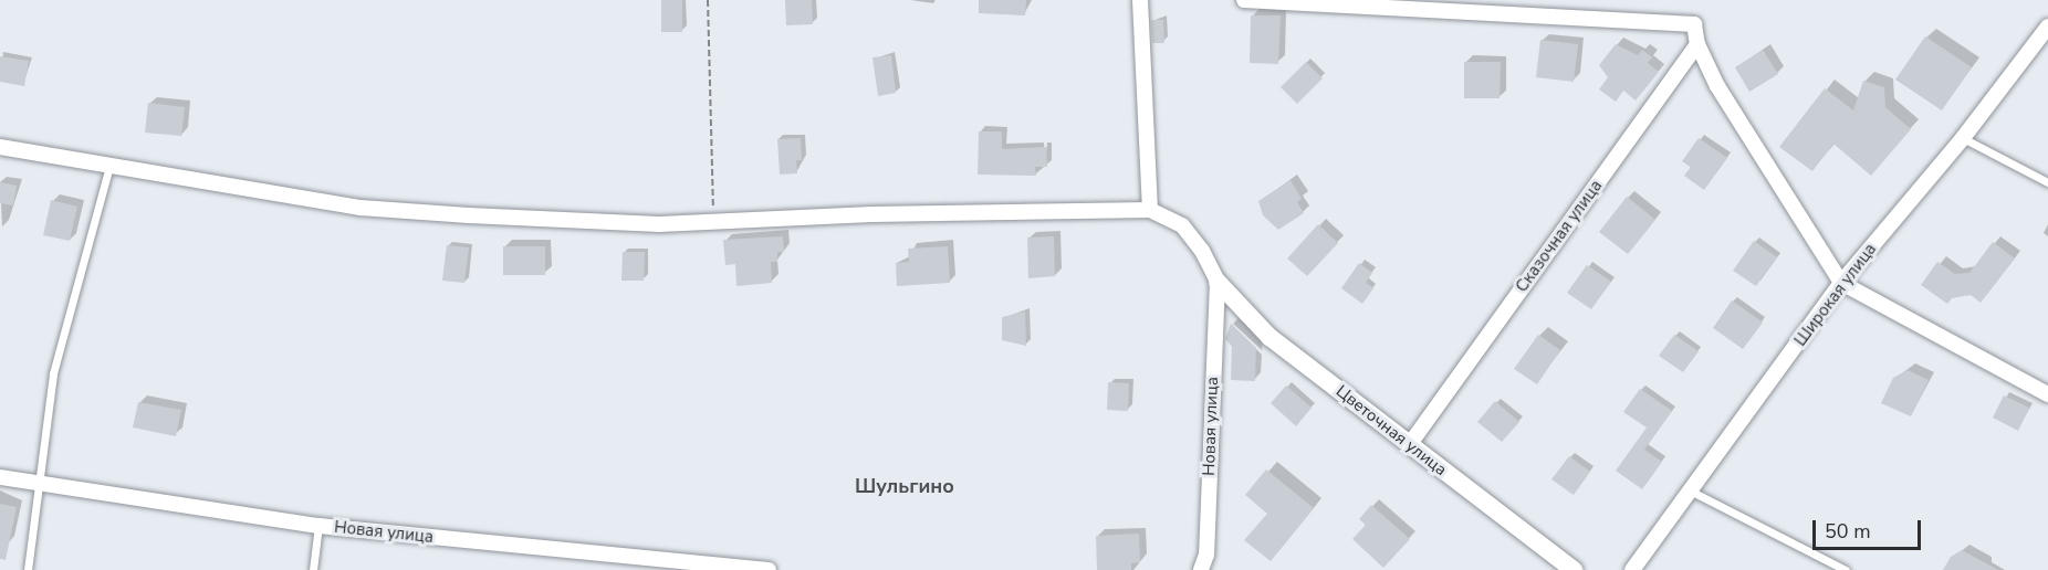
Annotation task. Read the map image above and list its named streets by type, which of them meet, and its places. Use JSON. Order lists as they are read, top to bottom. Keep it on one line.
{"streets":{"street":["Сказочная улица","Широкая улица","Новая улица","Цветочная улица"]},"crossings":[["Сказочная улица","Цветочная улица"],["Новая улица","Цветочная улица"]],"districts":["Шульгино"],"scale_bar":"50 m"}
